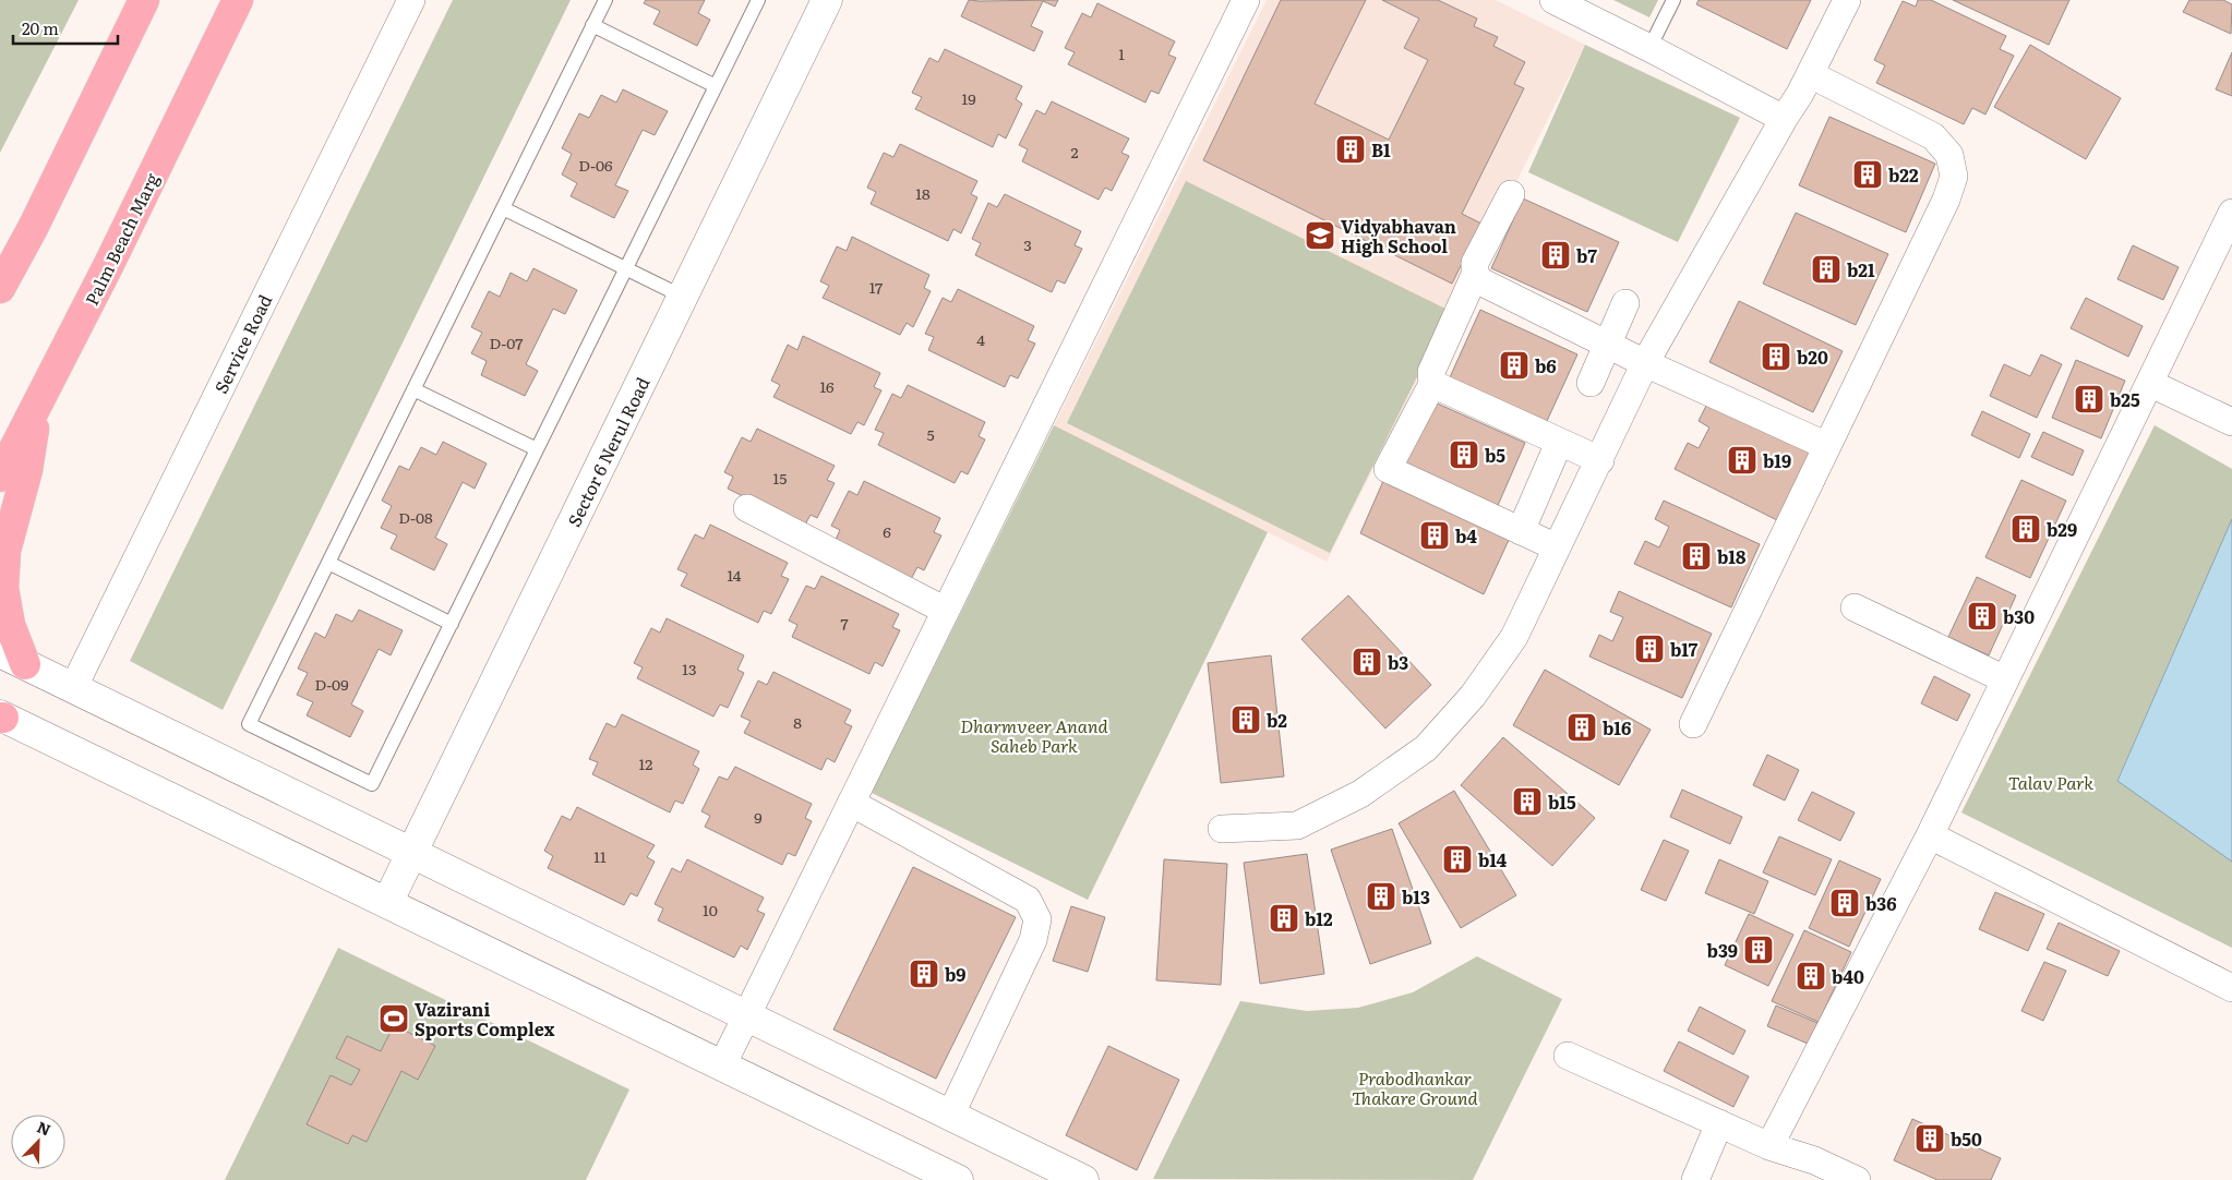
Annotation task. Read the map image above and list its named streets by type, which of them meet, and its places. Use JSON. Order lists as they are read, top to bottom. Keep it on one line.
{"streets":{"main road":["Palm Beach Marg"],"street":["Service Road","Sector 6 Nerul Road"]},"parks":["Dharmveer Anand Saheb Park","Talav Park","Prabodhankar Thakare Ground"],"places":{"building":["B1","b22","b7","b21","b20","b6","b25","b5","b19","b29","b4","b18","b30","b17","b3","b2","b16","b15","b14","b13","b36","b12","b39","b9","b40","b50"],"school or university":["Vidyabhavan High School"],"sports":["Vazirani Sports Complex"]},"house_numbers":["1","19","2","D-06","18","3","17","4","D-07","16","5","15","D-08","6","14","7","13","D-09","8","12","9","11","10"],"scale_bar":"20 m","north":"top right"}
